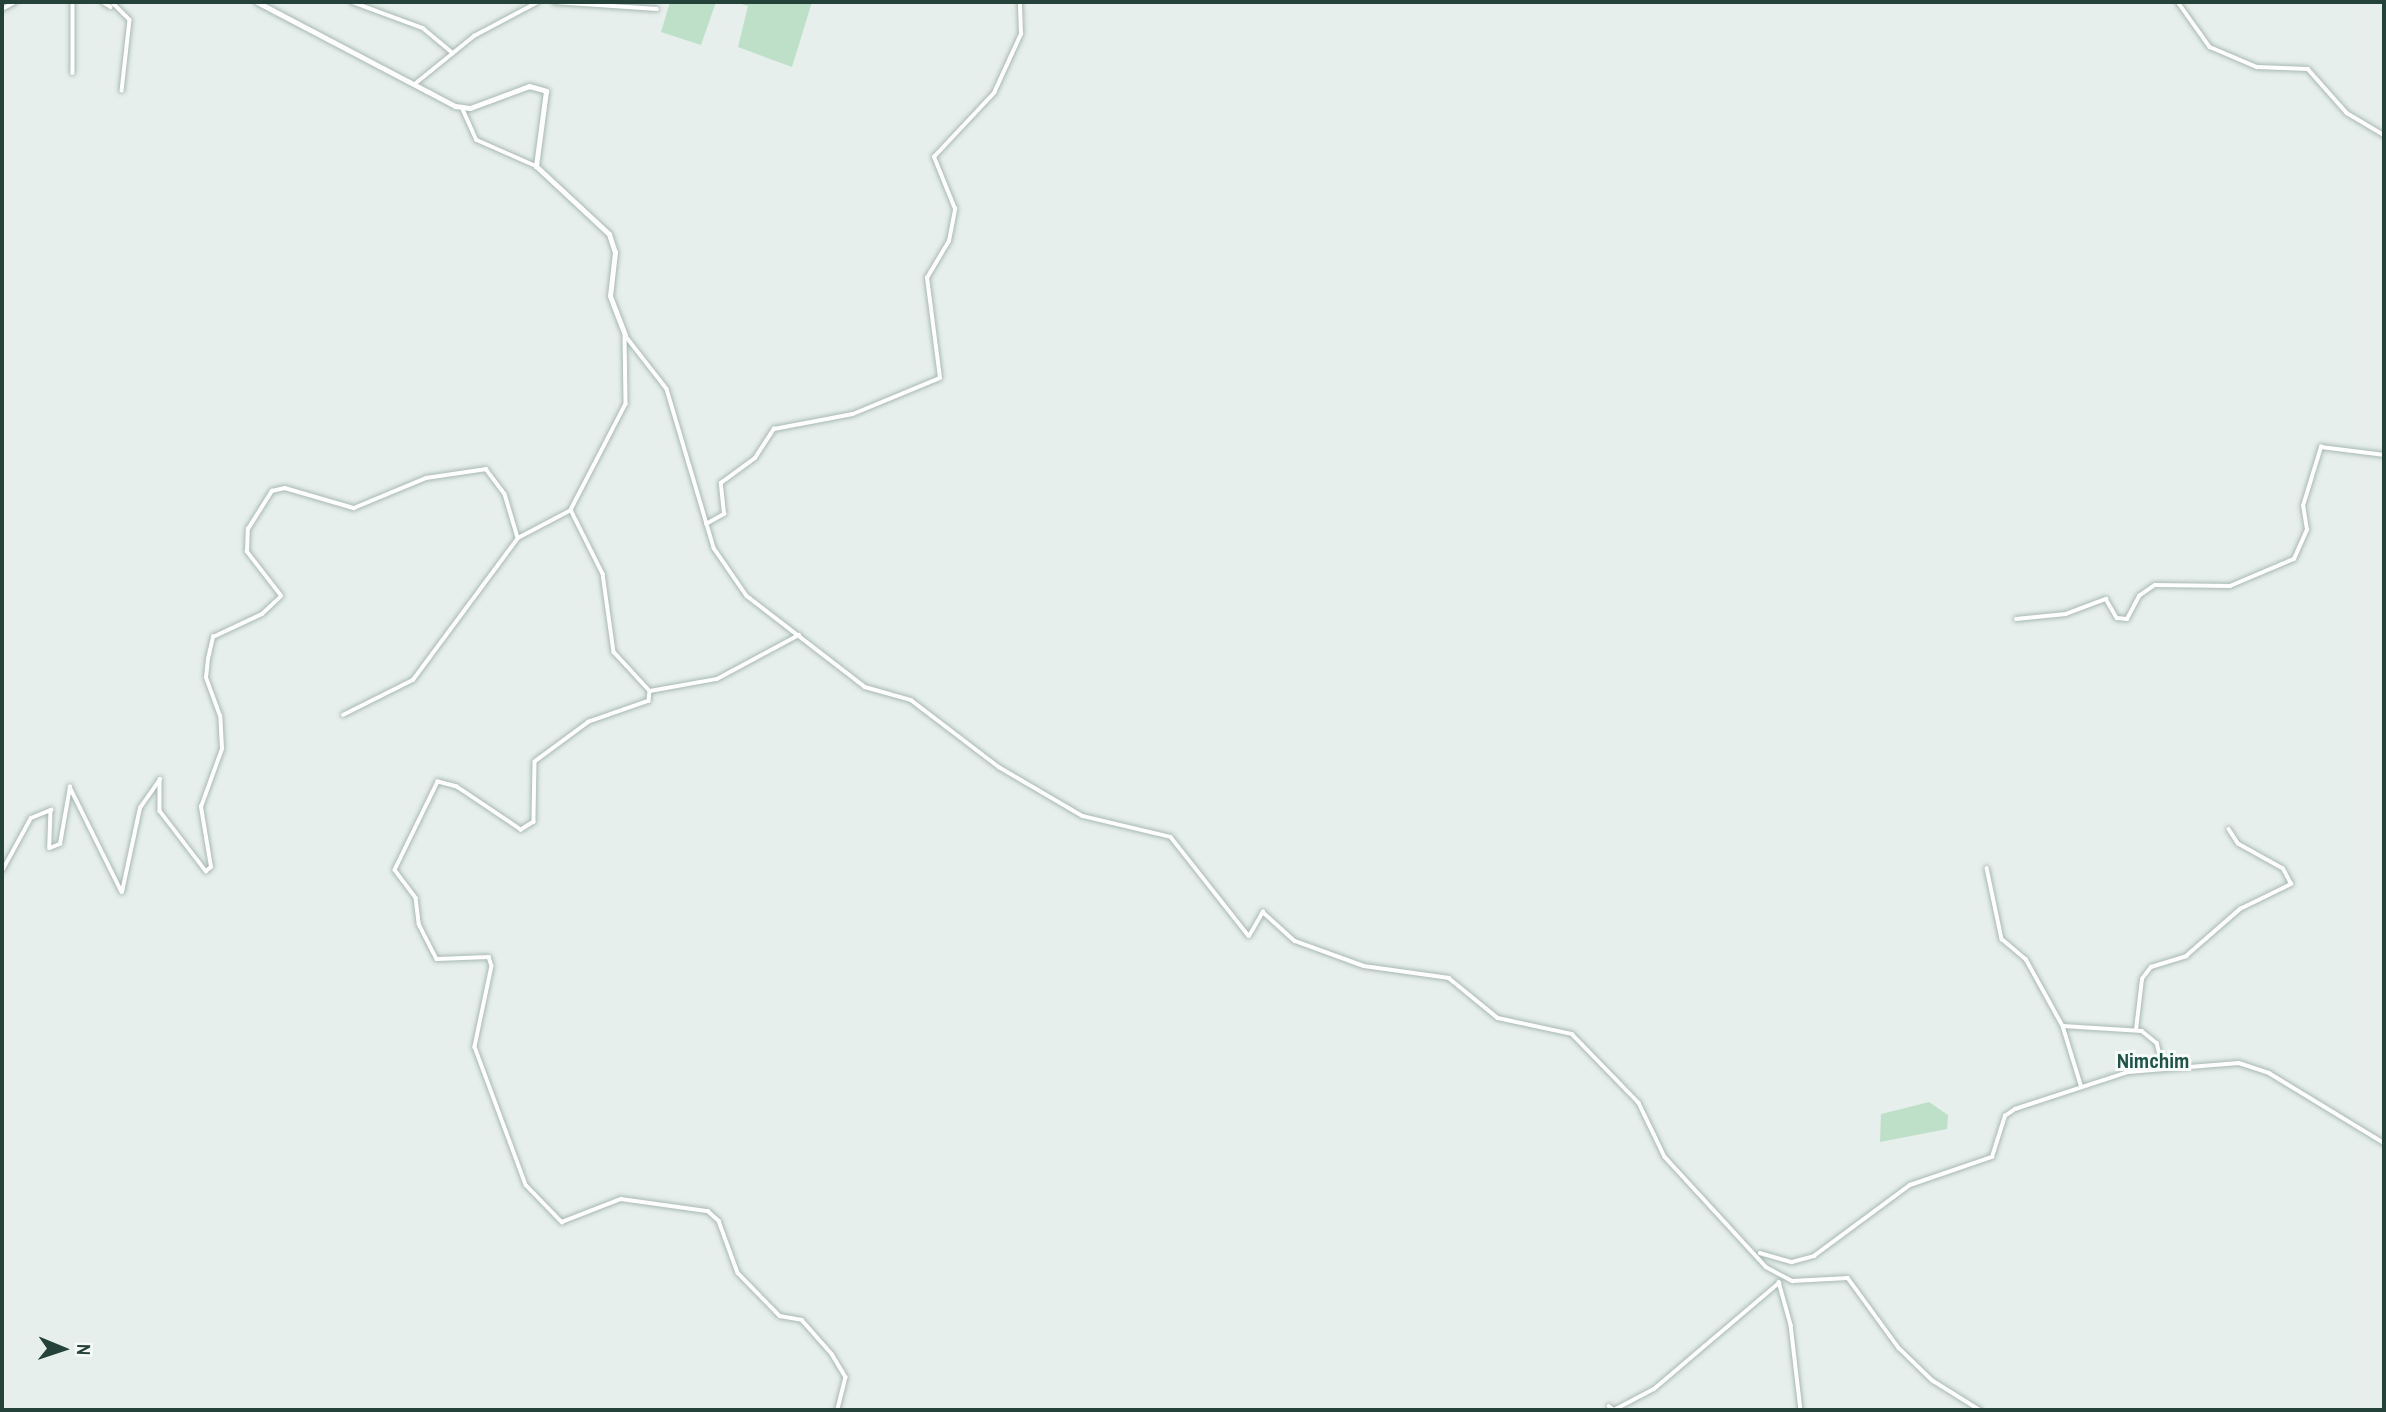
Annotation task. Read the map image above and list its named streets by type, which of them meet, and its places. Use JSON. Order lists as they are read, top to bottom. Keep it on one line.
{"districts":["Nimchim"],"north":"right"}
